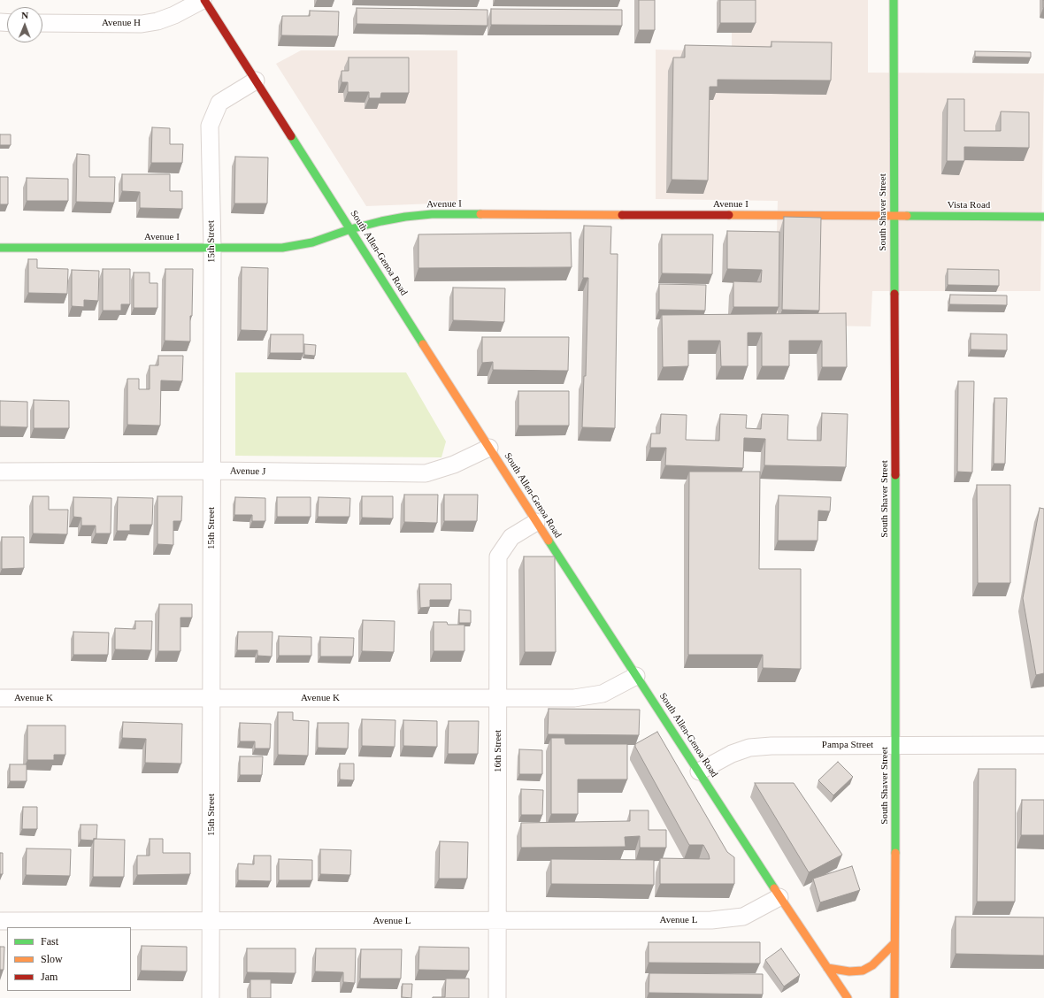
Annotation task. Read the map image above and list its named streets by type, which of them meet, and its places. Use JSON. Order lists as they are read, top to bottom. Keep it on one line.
{"streets":{"main road":["Avenue I","Vista Road","South Shaver Street","South Allen-Genoa Road"],"street":["Avenue H","15th Street","Avenue J","Avenue K","Pampa Street","16th Street","Avenue L"]},"crossings":[["Avenue H","South Allen-Genoa Road"],["Avenue I","Vista Road"],["Avenue I","South Shaver Street"],["Avenue I","15th Street"],["Avenue I","South Allen-Genoa Road"],["Vista Road","South Shaver Street"],["South Shaver Street","Pampa Street"],["15th Street","South Allen-Genoa Road"],["15th Street","Avenue J"],["15th Street","Avenue K"],["15th Street","Avenue L"],["South Allen-Genoa Road","Avenue J"],["South Allen-Genoa Road","Avenue K"],["South Allen-Genoa Road","Pampa Street"],["South Allen-Genoa Road","16th Street"],["South Allen-Genoa Road","Avenue L"],["Avenue K","16th Street"],["16th Street","Avenue L"]],"legend":["Fast","Slow","Jam"],"north":"top"}
